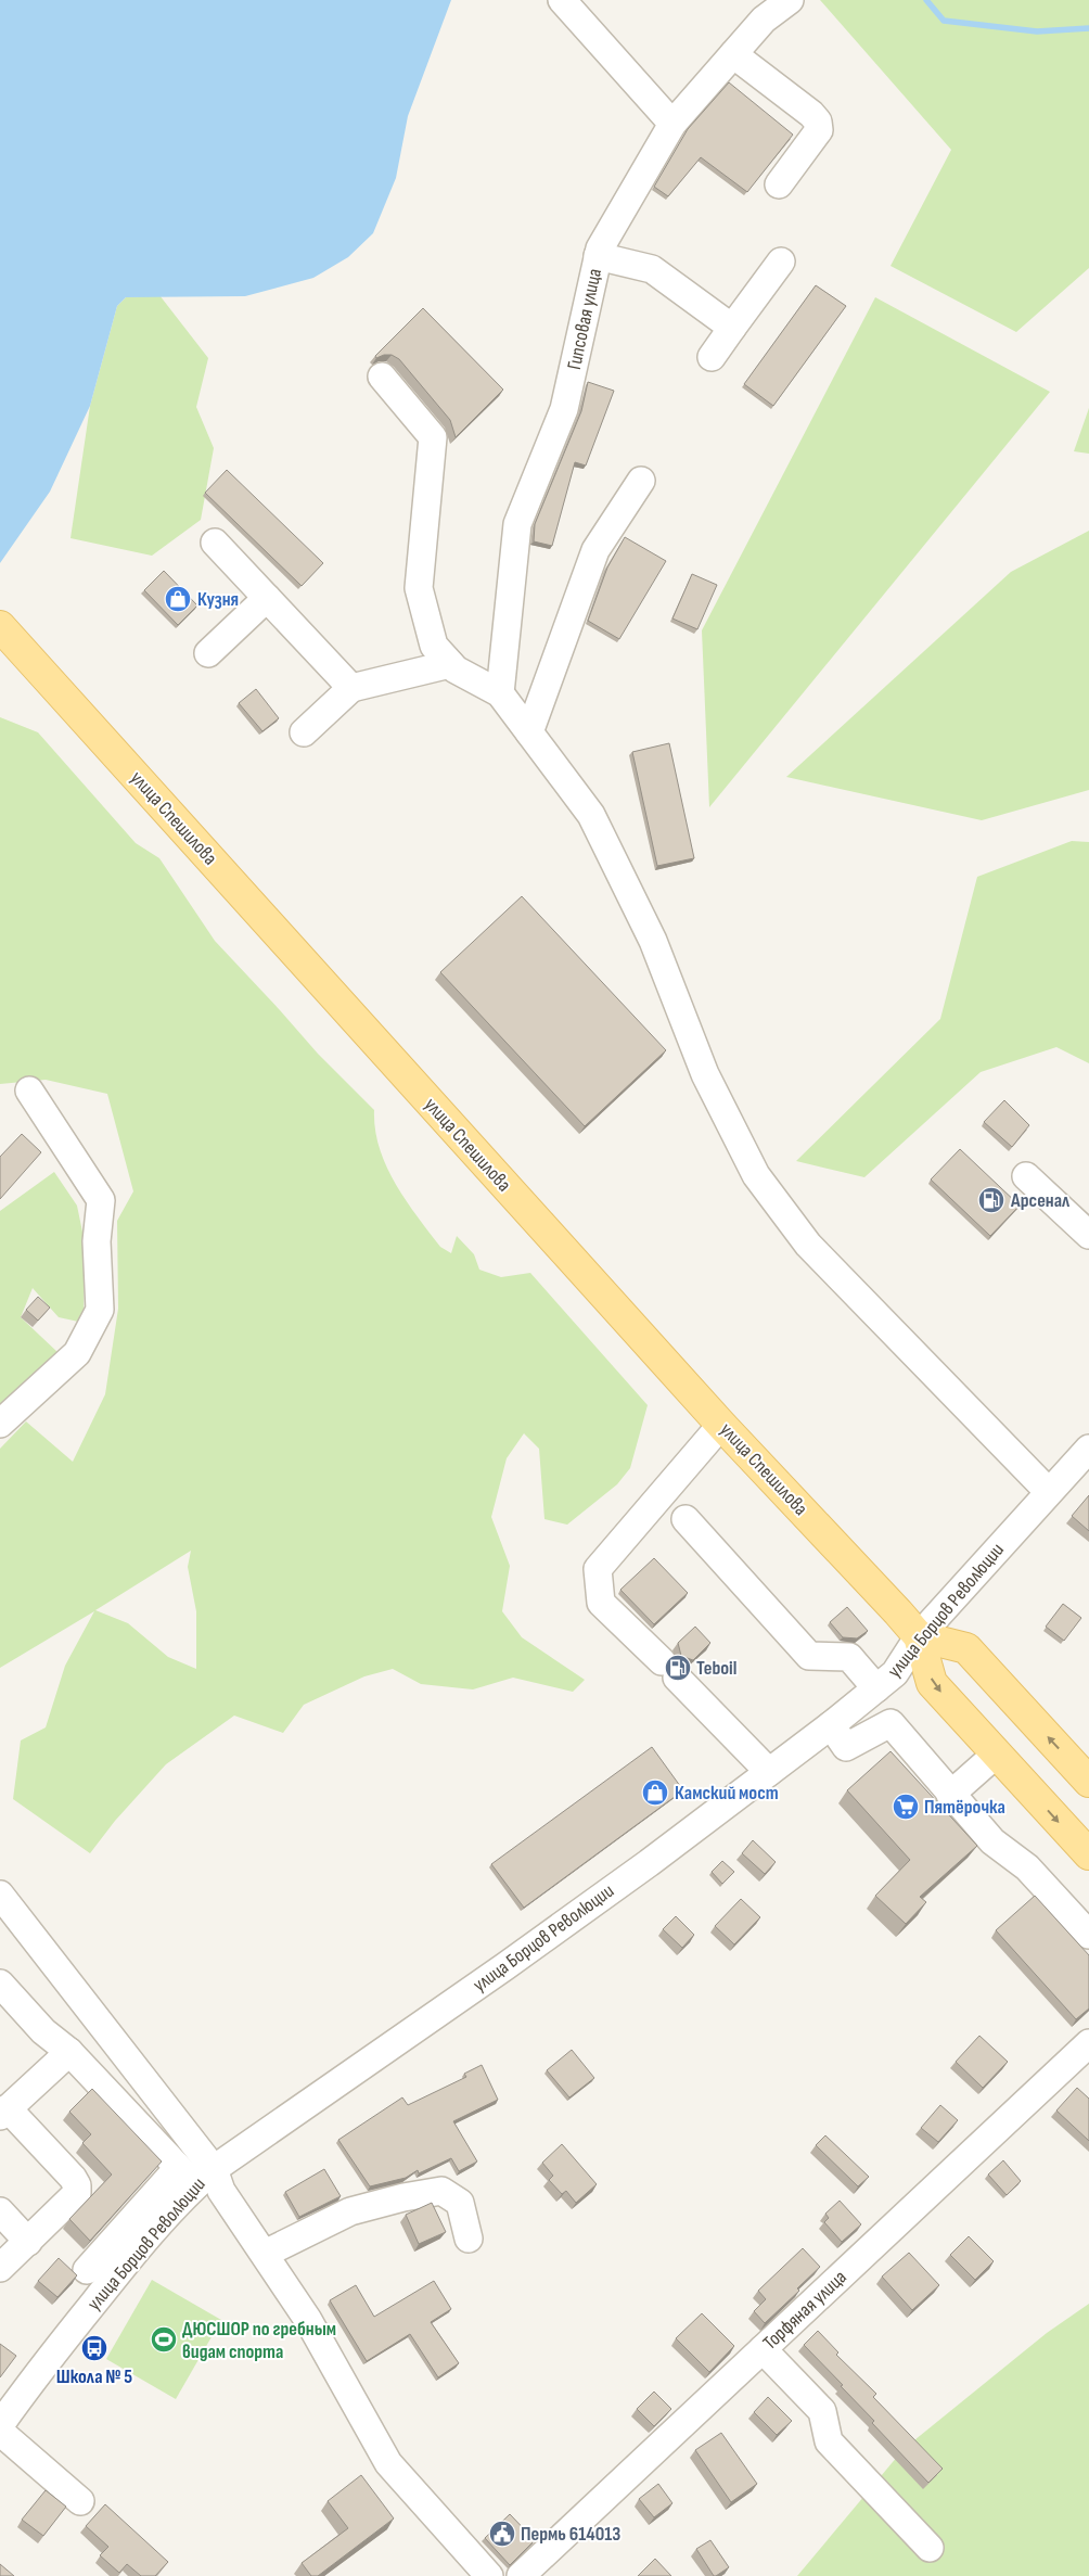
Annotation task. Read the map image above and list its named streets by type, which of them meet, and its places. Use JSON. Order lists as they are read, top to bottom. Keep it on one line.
{"streets":{"main road":["улица Спешилова"],"street":["Гипсовая улица","улица Борцов Революции","Торфяная улица"]},"crossings":[["улица Спешилова","улица Борцов Революции"]],"places":{"shop":["Кузня","Камский мост"],"fuel station":["Арсенал","Teboil"],"supermarket":["Пятёрочка"],"sports":["ДЮСШОР по гребным видам спорта"],"bus stop":["Школа № 5"],"public building":["Пермь 614013"]}}
